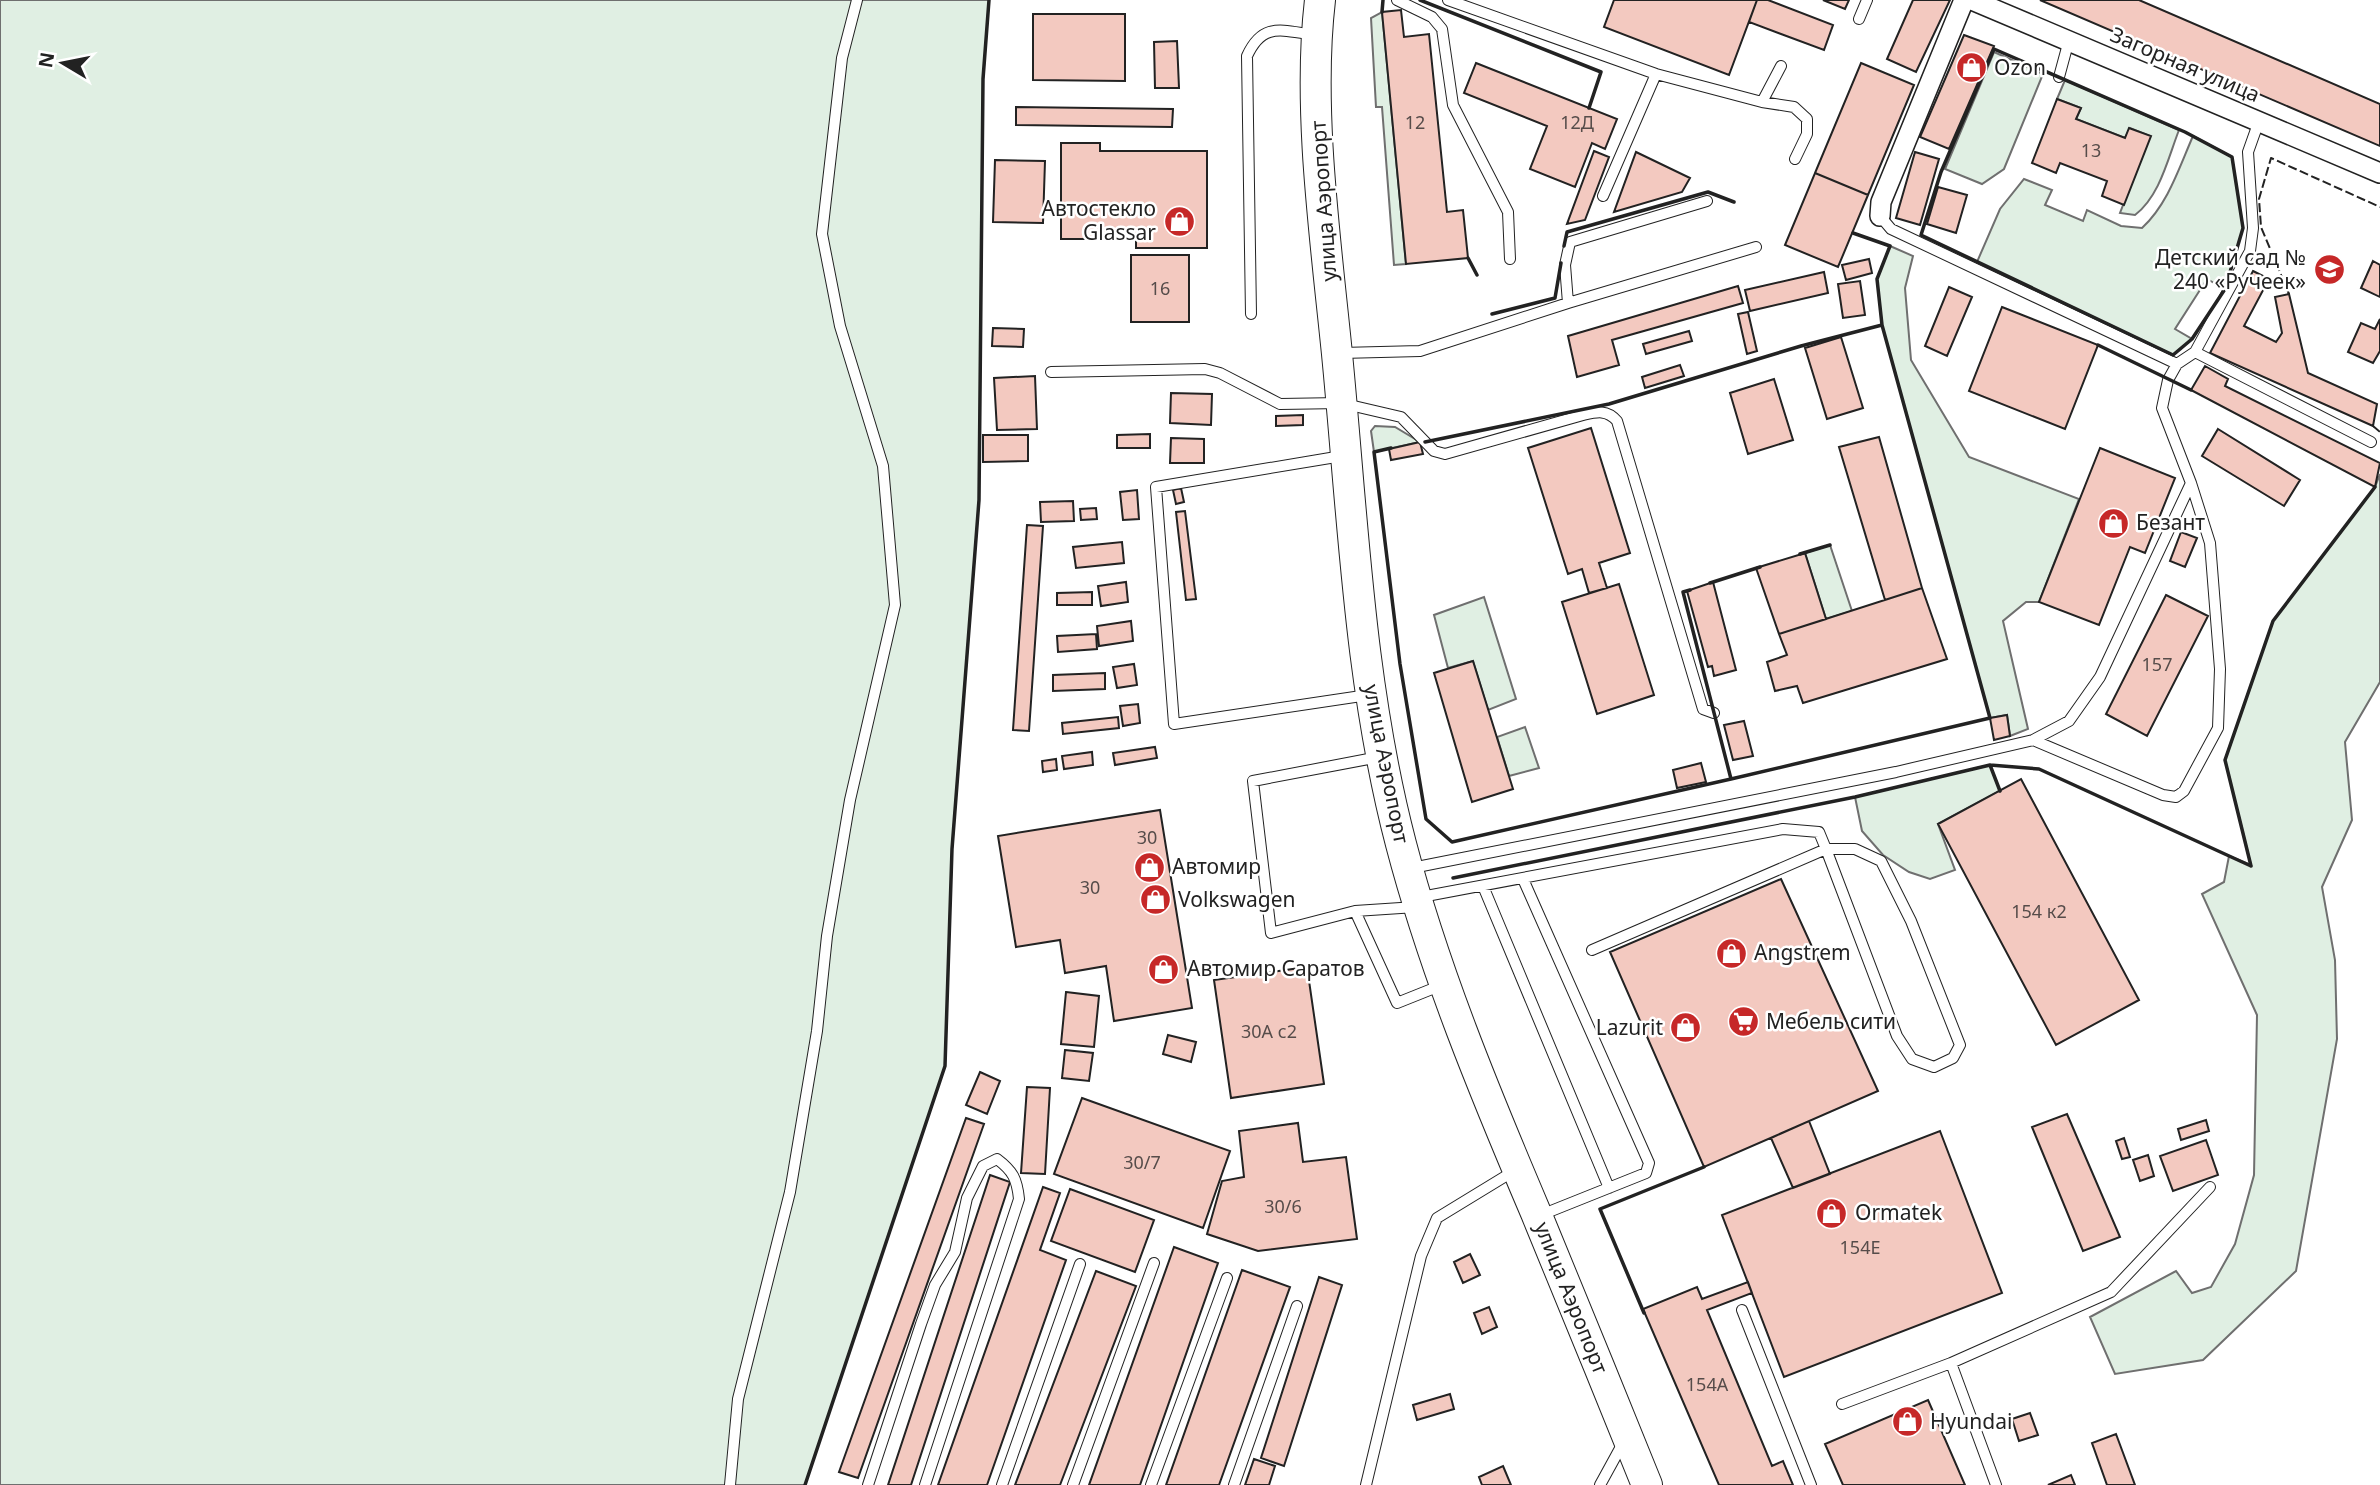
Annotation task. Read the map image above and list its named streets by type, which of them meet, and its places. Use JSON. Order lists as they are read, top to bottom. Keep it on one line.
{"streets":{"main road":["улица Аэропорт"],"street":["Загорная улица"]},"places":{"shop":["Ozon","Автостекло Glassar","Безант","Автомир","Volkswagen","Angstrem","Автомир Саратов","Lazurit","Ormatek","Hyundai"],"school or university":["Детский сад № 240 «Ручеек»"],"supermarket":["Мебель сити"]},"house_numbers":["12","12Д","13","16","157","30","30","154 к2","30А с2","30/7","30/6","154Е","154А"],"north":"left"}
